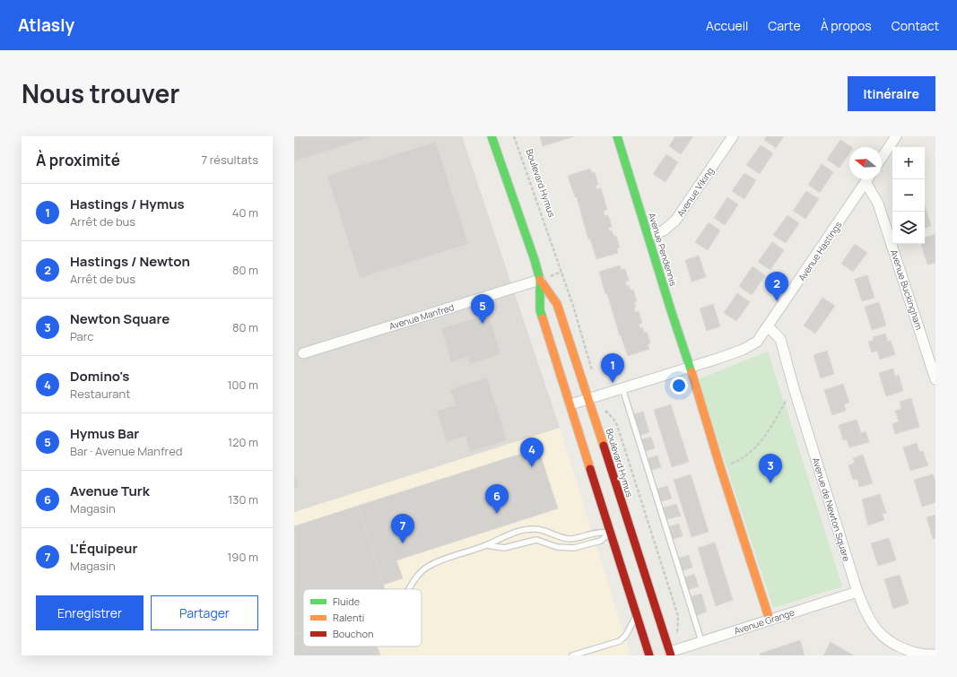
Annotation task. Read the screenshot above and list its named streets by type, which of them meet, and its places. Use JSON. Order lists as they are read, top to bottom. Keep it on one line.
{"streets":{"street":["Boulevard Hymus","Avenue Viking","Avenue Pendennis","Avenue Hastings","Avenue Buckingham","Avenue Manfred","Avenue de Newton Square","Avenue Grange"]},"crossings":[["Boulevard Hymus","Avenue Hastings"],["Boulevard Hymus","Avenue Manfred"],["Boulevard Hymus","Avenue Grange"],["Avenue Viking","Avenue Pendennis"],["Avenue Pendennis","Avenue Hastings"],["Avenue Hastings","Avenue de Newton Square"],["Avenue de Newton Square","Avenue Grange"]],"legend":["Fluide","Ralenti","Bouchon"],"north":"left","page":{"header":"Atlasly","nav":["Accueil","Carte","À propos","Contact"],"title":"Nous trouver","buttons":["Itinéraire",["Enregistrer","Partager"]],"heading":["À proximité","7 résultats"],"map_buttons":["+","−"],"list":[{"mark":"1","name":"Hastings / Hymus","note":"Arrêt de bus","value":"40 m"},{"mark":"2","name":"Hastings / Newton","note":"Arrêt de bus","value":"80 m"},{"mark":"3","name":"Newton Square","note":"Parc","value":"80 m"},{"mark":"4","name":"Domino's","note":"Restaurant","value":"100 m"},{"mark":"5","name":"Hymus Bar","note":"Bar · Avenue Manfred","value":"120 m"},{"mark":"6","name":"Avenue Turk","note":"Magasin","value":"130 m"},{"mark":"7","name":"L'Équipeur","note":"Magasin","value":"190 m"}],"pins":["2","5","1","4","3","6","7"]}}
